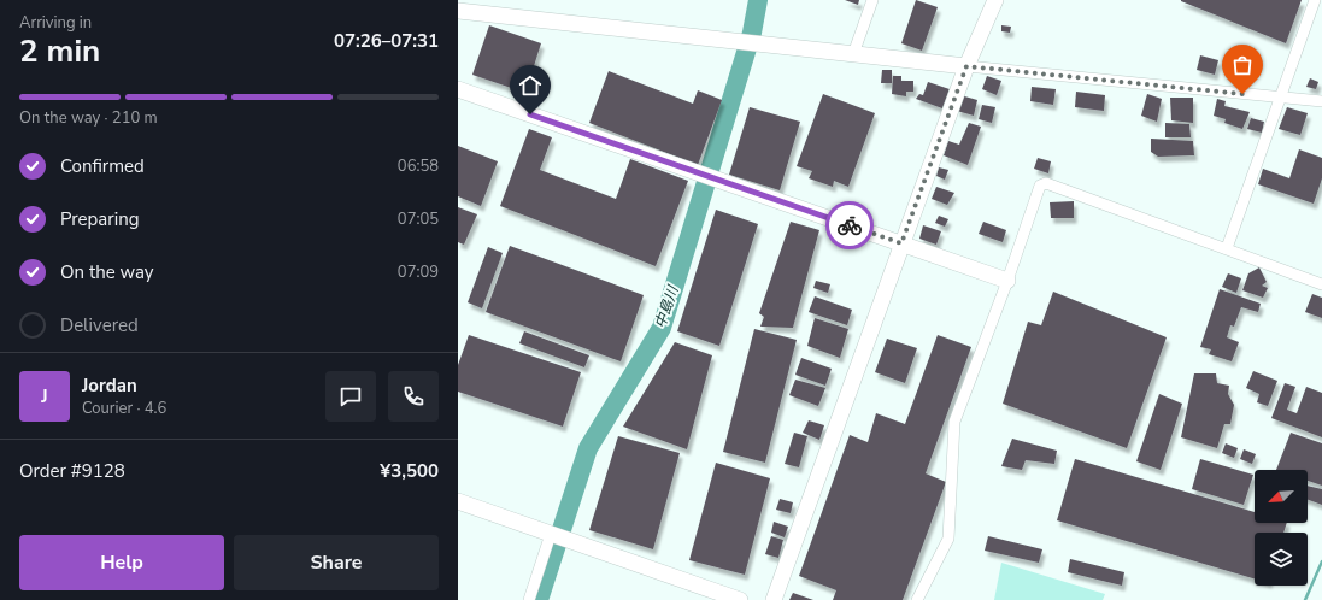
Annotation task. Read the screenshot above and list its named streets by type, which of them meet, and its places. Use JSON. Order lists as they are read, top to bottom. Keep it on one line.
{"water":["中島川"],"north":"bottom left","page":{"heading":["2 min","Arriving in","07:26–07:31"],"panel":["Jordan","Courier · 4.6","Order #9128","¥3,500"],"bar":"On the way · 210 m","list":[["Confirmed","06:58"],["Preparing","07:05"],["On the way","07:09"],"Delivered"],"round":"J","buttons":["Help","Share"]}}
